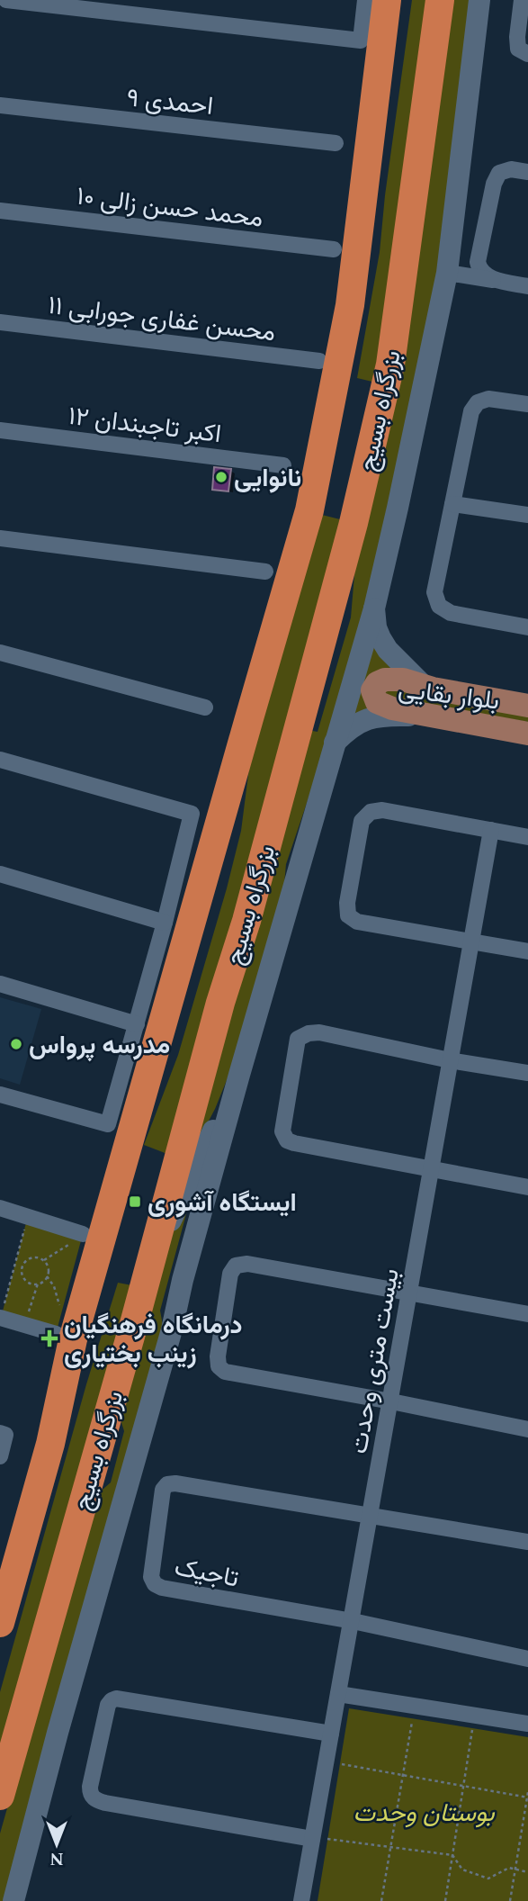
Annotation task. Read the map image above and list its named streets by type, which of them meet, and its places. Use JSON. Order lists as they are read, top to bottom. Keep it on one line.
{"streets":{"highway":["بزرگراه بسیج"],"main road":["بلوار بقایی"],"street":["احمدی ۹","محمد حسن زالی ۱۰","محسن غفاری جورابی ۱۱","اکبر تاجبندان ۱۲","بیست متری وحدت","تاجیک"]},"crossings":[["بیست متری وحدت","تاجیک"]],"parks":["بوستان وحدت"],"places":{"other":["نانوایی","مدرسه پرواس"],"transit":["ایستگاه آشوری"],"health":["درمانگاه فرهنگیان زینب بختیاری"]},"north":"bottom"}
